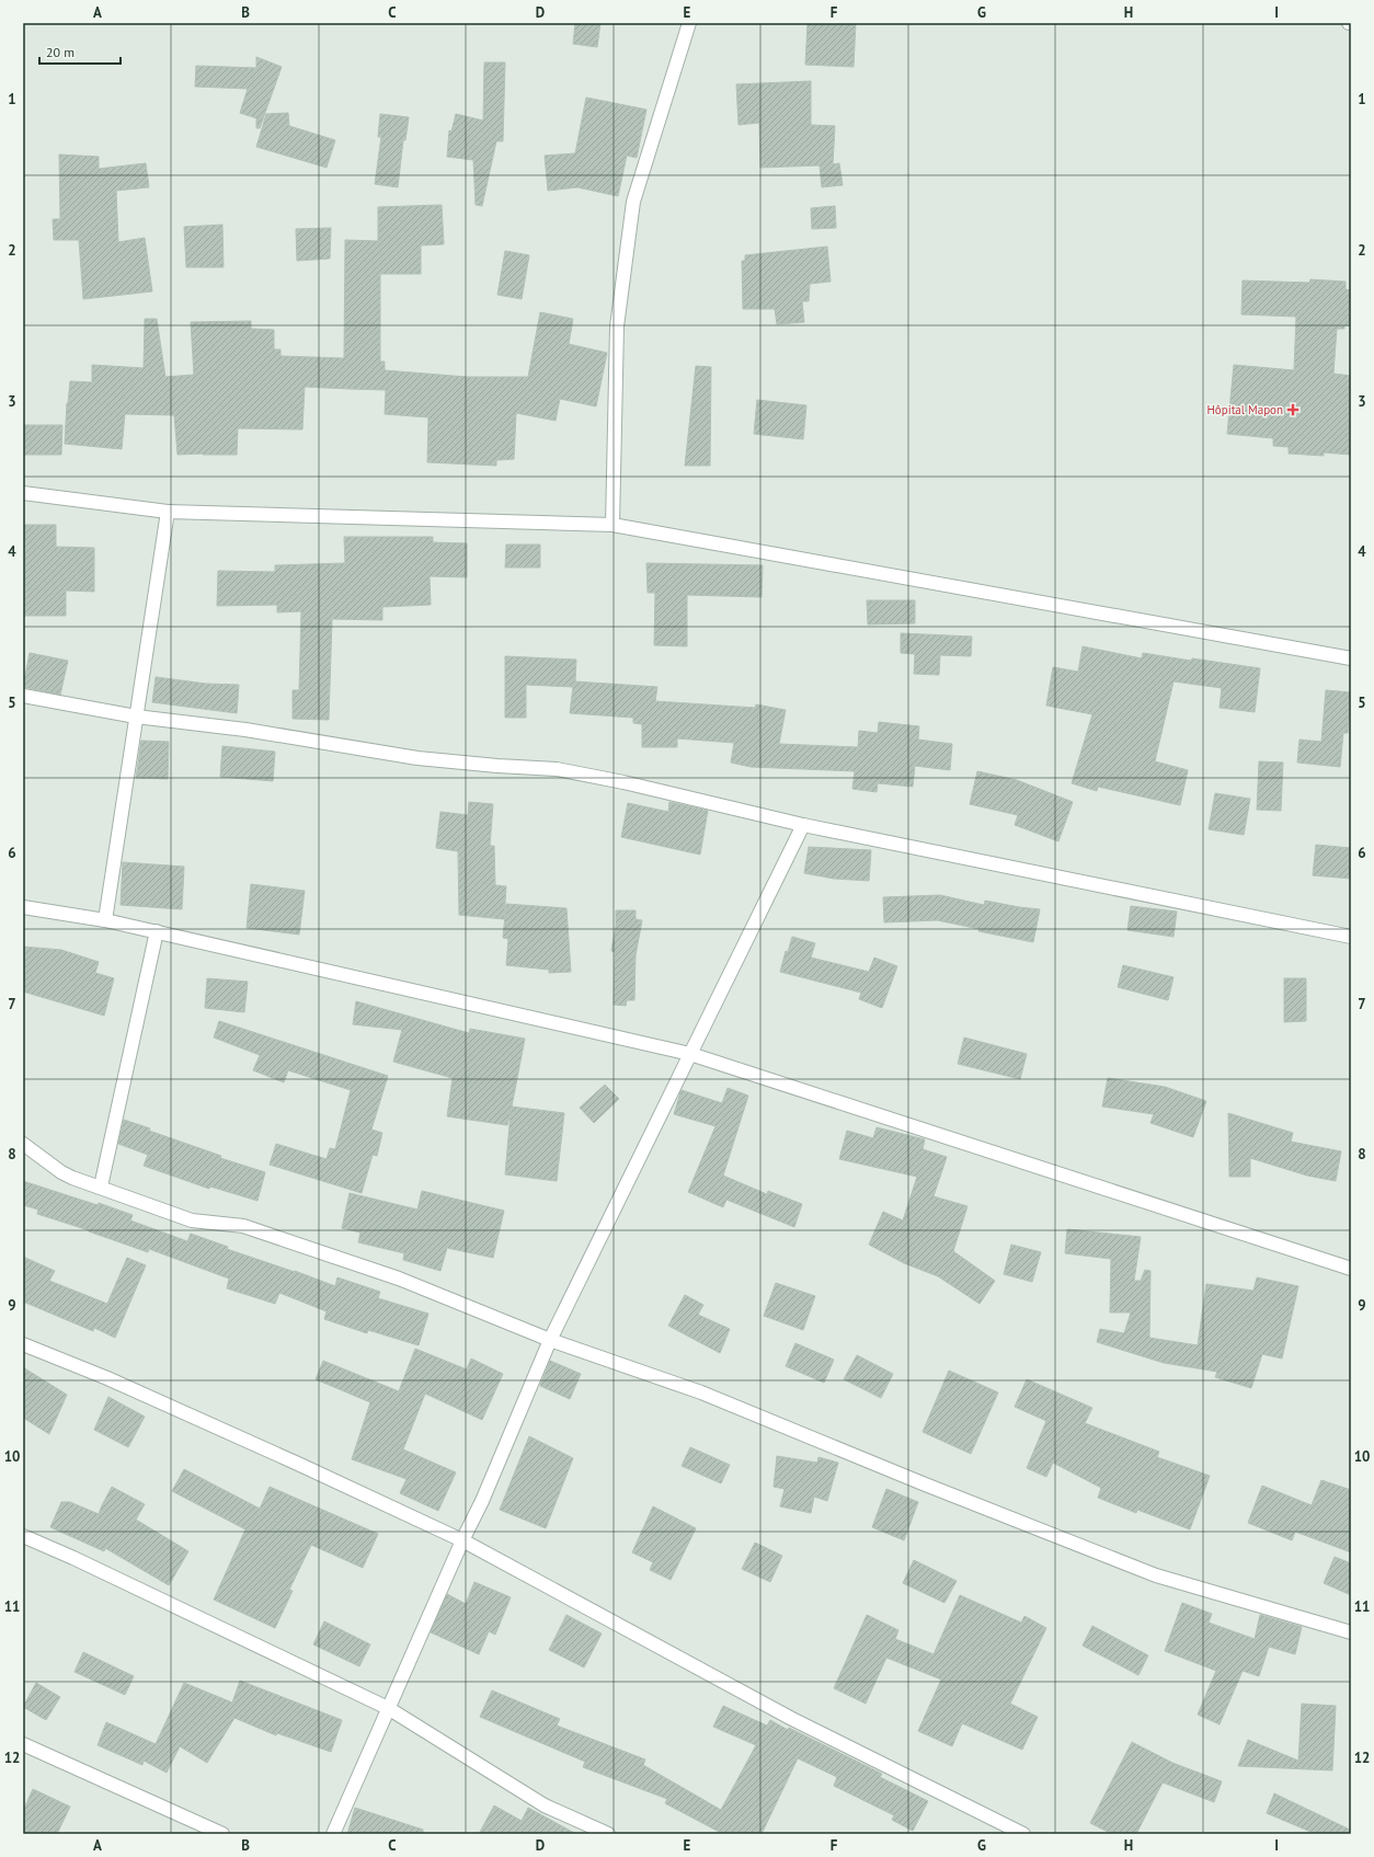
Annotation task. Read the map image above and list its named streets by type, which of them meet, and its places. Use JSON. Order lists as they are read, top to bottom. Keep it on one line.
{"places":{"health":["Hôpital Mapon"]},"scale_bar":"20 m","grid":{"columns":["A","B","C","D","E","F","G","H","I"],"rows":["1","2","3","4","5","6","7","8","9","10","11","12"]}}
